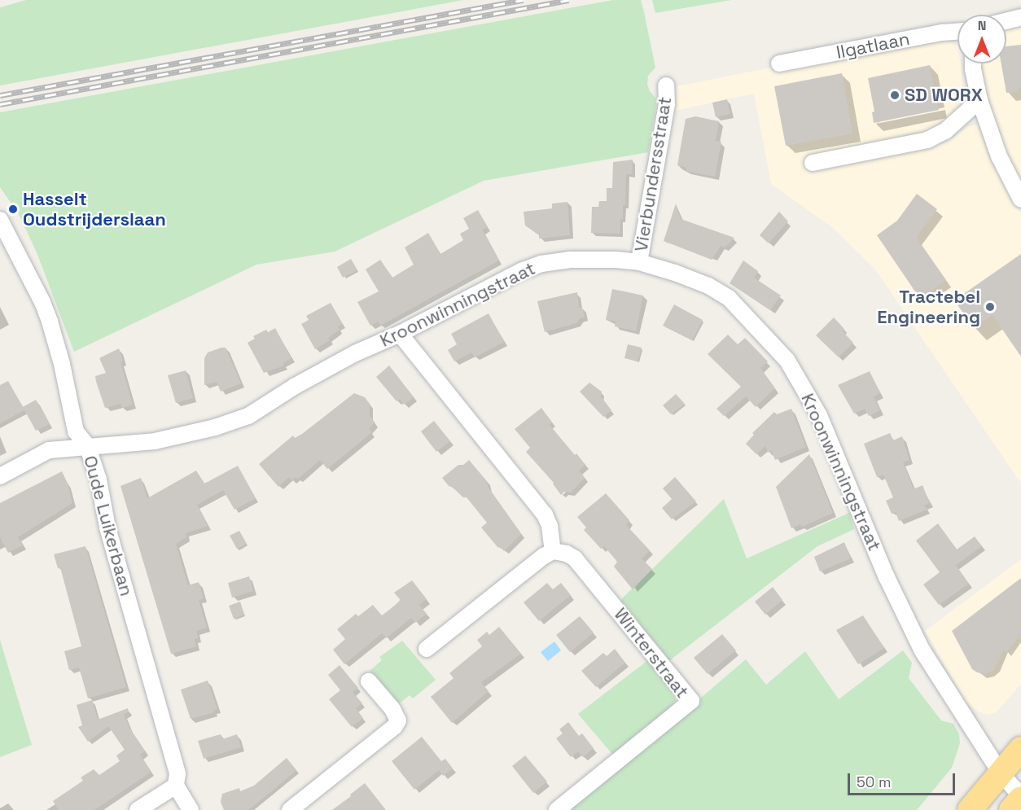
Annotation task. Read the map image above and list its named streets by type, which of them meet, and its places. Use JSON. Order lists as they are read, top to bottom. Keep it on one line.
{"streets":{"street":["Ilgatlaan","Vierbundersstraat","Kroonwinningstraat","Oude Luikerbaan","Winterstraat"]},"crossings":[["Vierbundersstraat","Kroonwinningstraat"],["Kroonwinningstraat","Oude Luikerbaan"]],"places":["SD WORX","Hasselt Oudstrijderslaan","Tractebel Engineering"],"scale_bar":"50 m","north":"top"}
